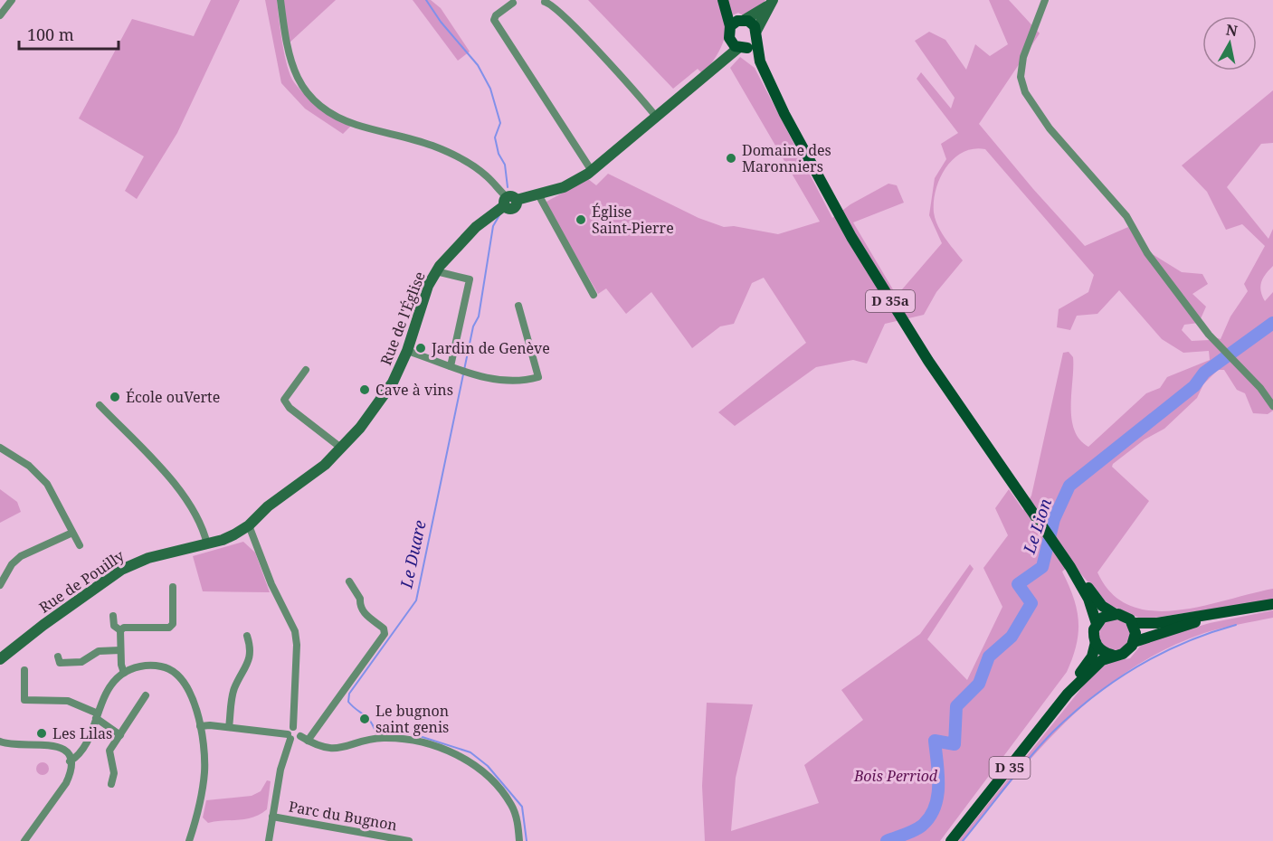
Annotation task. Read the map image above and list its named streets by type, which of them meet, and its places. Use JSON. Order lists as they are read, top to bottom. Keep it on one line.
{"streets":{"main road":["D 35a","D 35"],"street":["Rue de l'Église","Rue de Pouilly","Parc du Bugnon"]},"crossings":[["D 35a","Rue de l'Église"],["D 35a","D 35"],["Rue de l'Église","Rue de Pouilly"]],"water":["Le Lion","Le Duare"],"parks":["Bois Perriod"],"places":["Domaine des Maronniers","Église Saint-Pierre","Jardin de Genève","Cave à vins","École ouVerte","Le bugnon saint genis","Les Lilas"],"scale_bar":"100 m","north":"top"}
